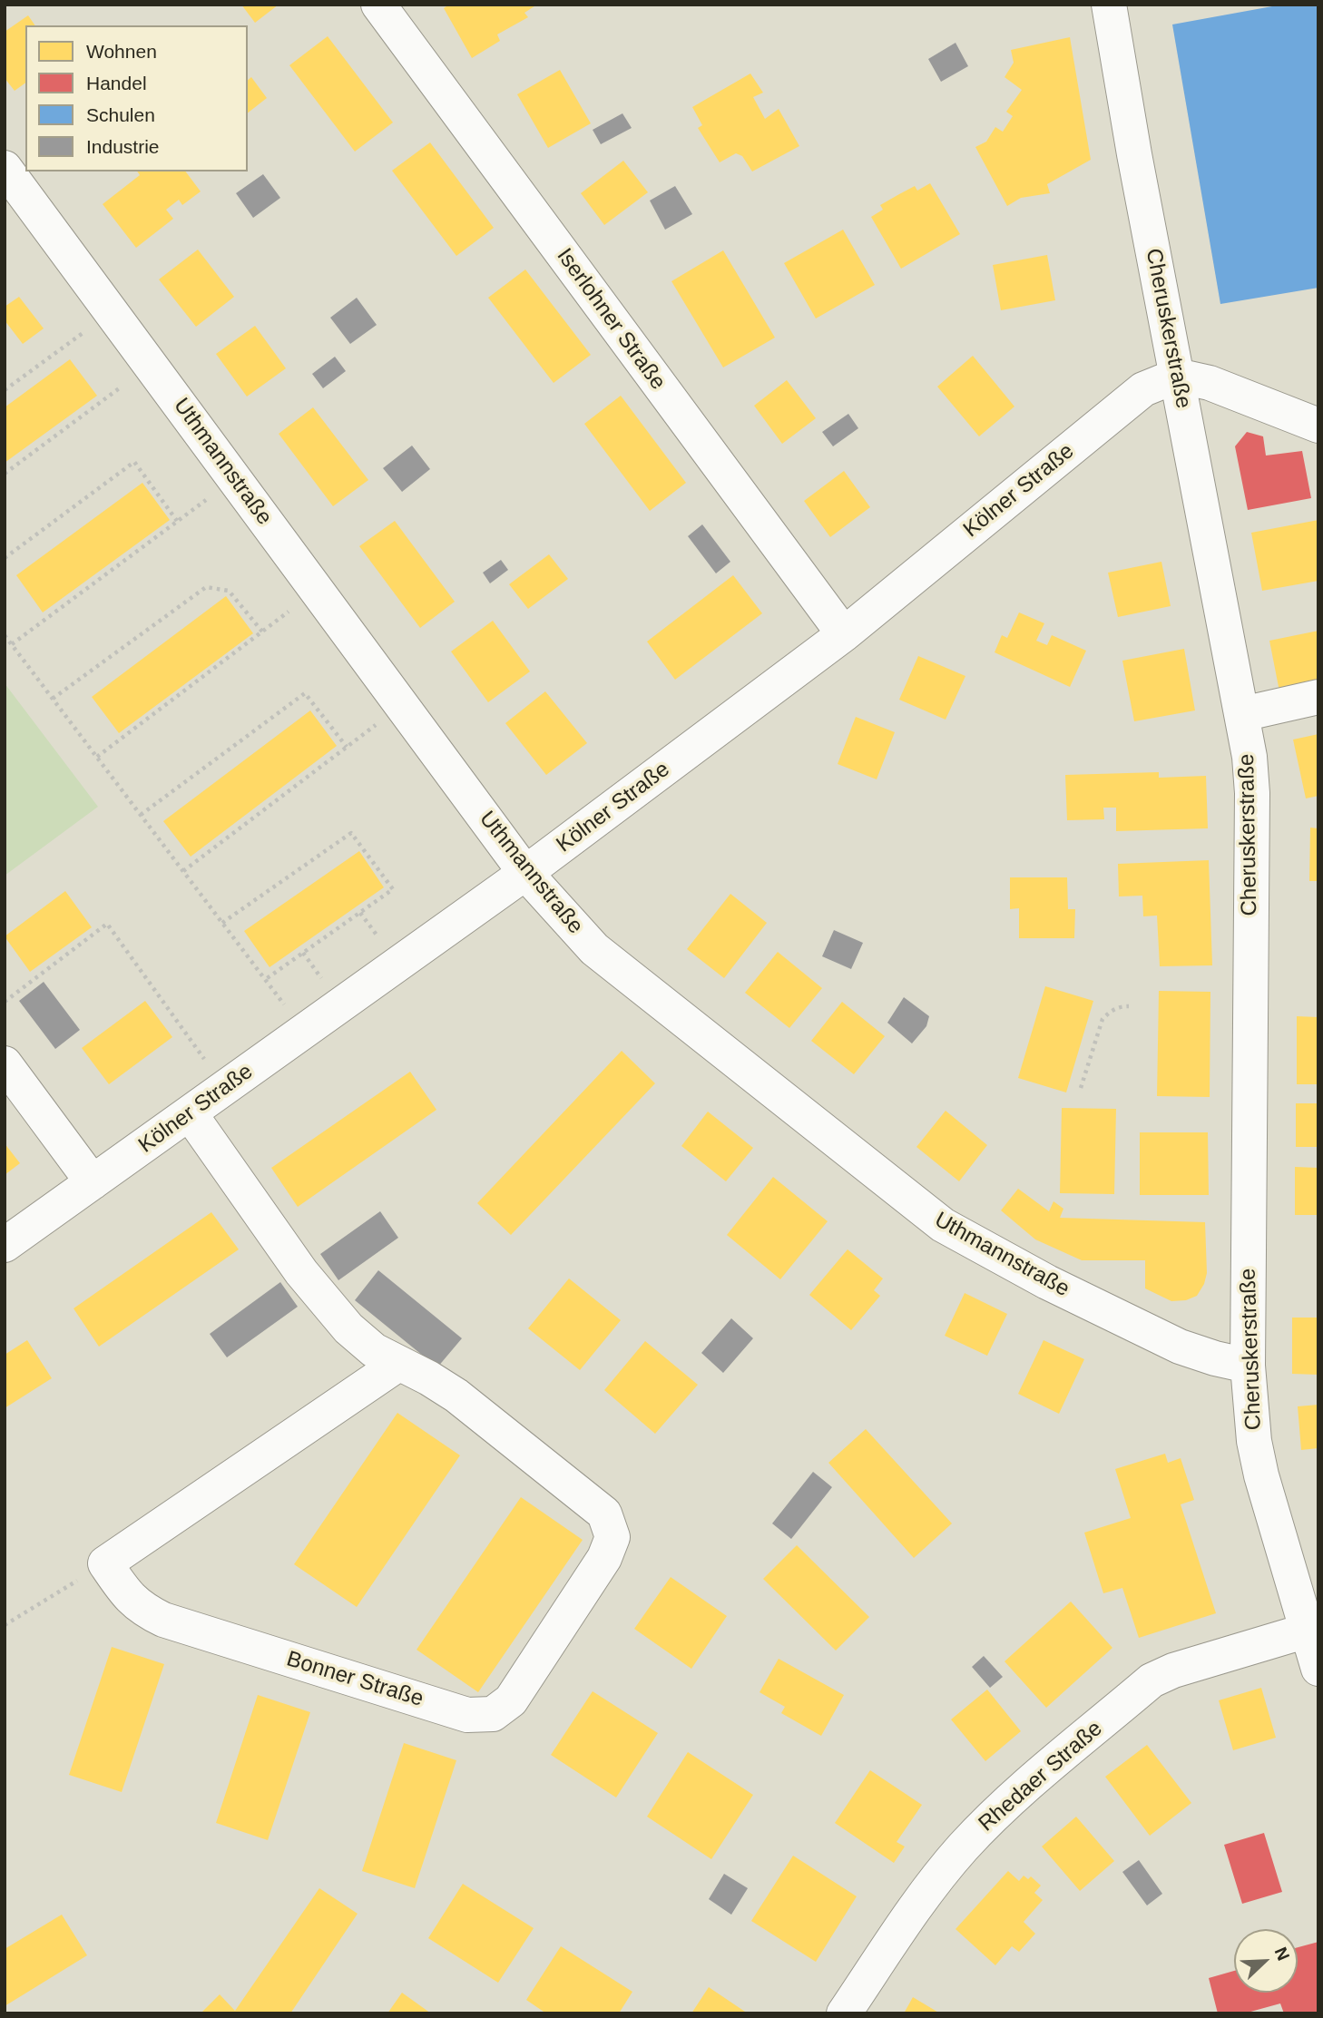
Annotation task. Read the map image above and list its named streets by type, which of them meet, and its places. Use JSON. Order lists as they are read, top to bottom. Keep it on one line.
{"streets":{"street":["Iserlohner Straße","Cheruskerstraße","Uthmannstraße","Kölner Straße","Bonner Straße","Rhedaer Straße"]},"crossings":[["Iserlohner Straße","Kölner Straße"],["Cheruskerstraße","Uthmannstraße"],["Cheruskerstraße","Kölner Straße"],["Cheruskerstraße","Rhedaer Straße"],["Uthmannstraße","Kölner Straße"],["Kölner Straße","Bonner Straße"]],"legend":["Wohnen","Handel","Schulen","Industrie"],"north":"top right"}
